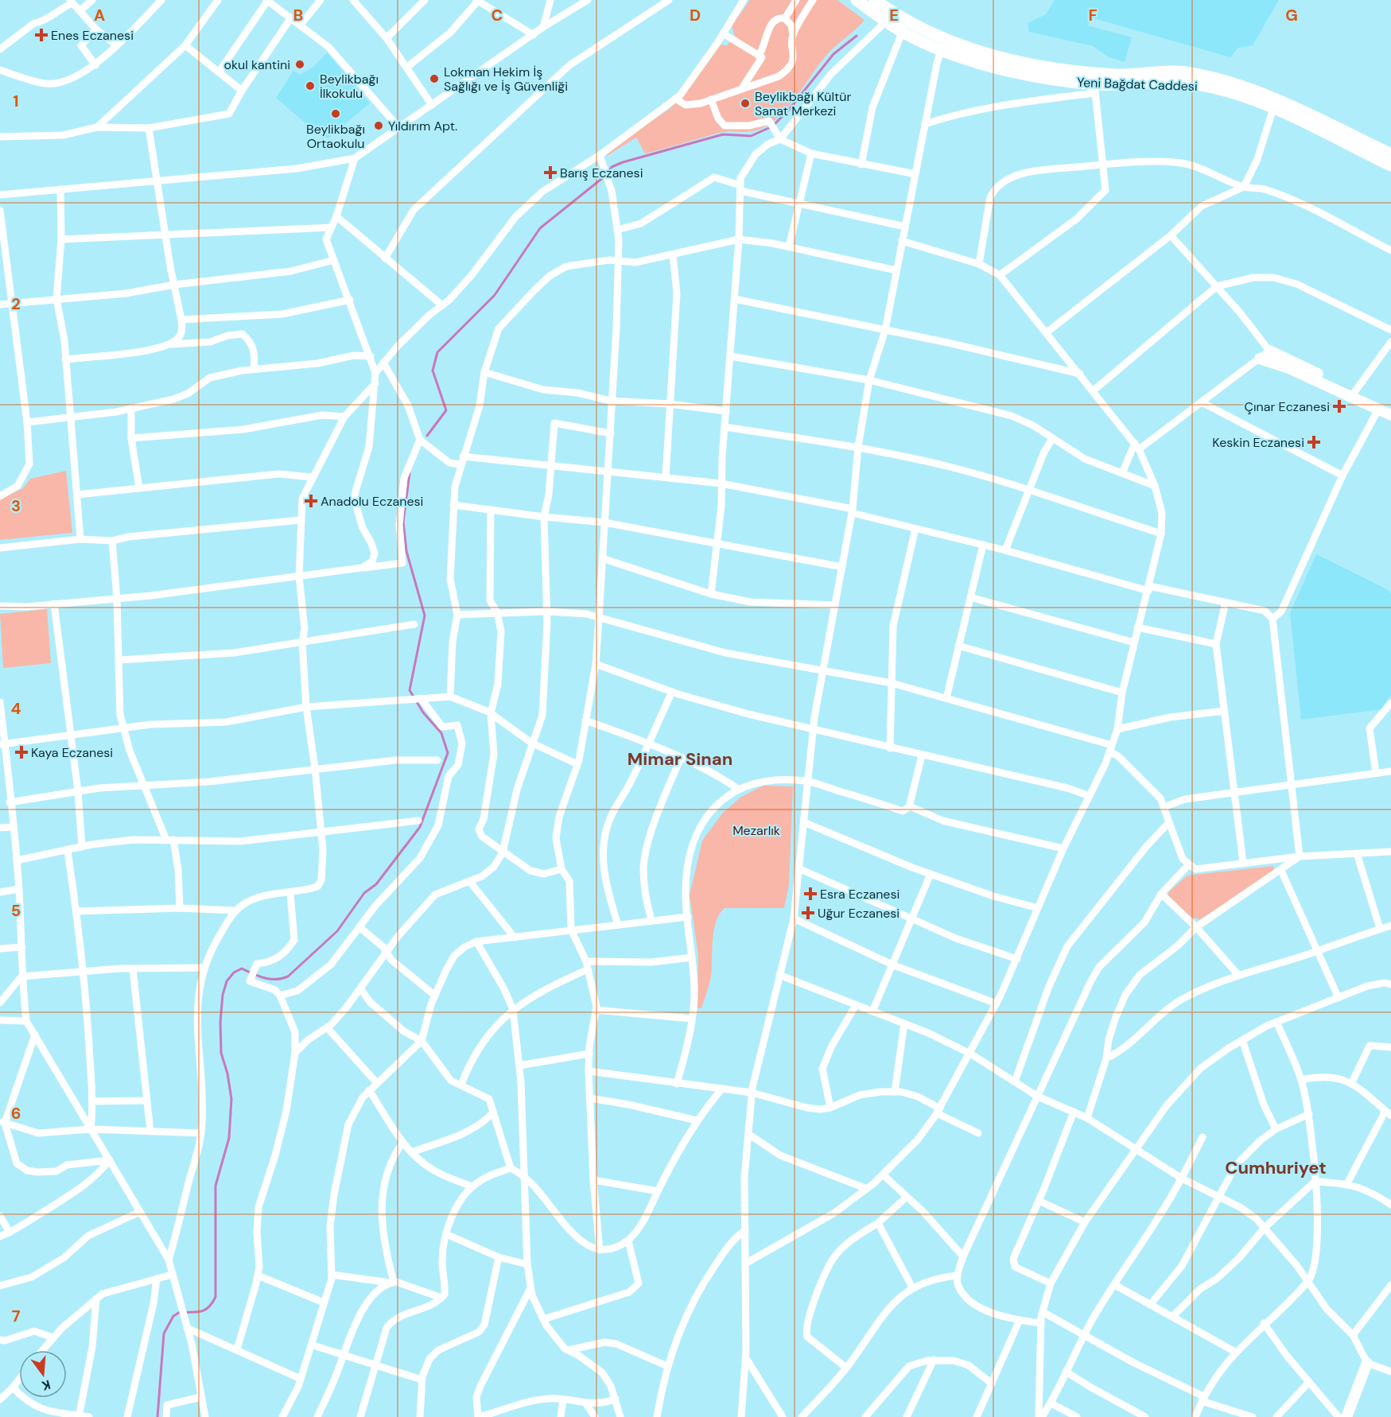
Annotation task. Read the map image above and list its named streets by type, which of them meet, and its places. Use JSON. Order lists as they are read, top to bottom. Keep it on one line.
{"streets":{"main road":["Yeni Bağdat Caddesi"]},"districts":["Mimar Sinan","Cumhuriyet"],"parks":["Mezarlık"],"places":{"health":["Enes Eczanesi","Barış Eczanesi","Çınar Eczanesi","Keskin Eczanesi","Anadolu Eczanesi","Kaya Eczanesi","Esra Eczanesi","Uğur Eczanesi"],"other":["okul kantini","Lokman Hekim İş Sağlığı ve İş Güvenliği","Beylikbağı İlkokulu","Beylikbağı Kültür Sanat Merkezi","Beylikbağı Ortaokulu","Yıldırım Apt."]},"north":"bottom","grid":{"columns":["A","B","C","D","E","F","G"],"rows":["1","2","3","4","5","6","7"]}}
